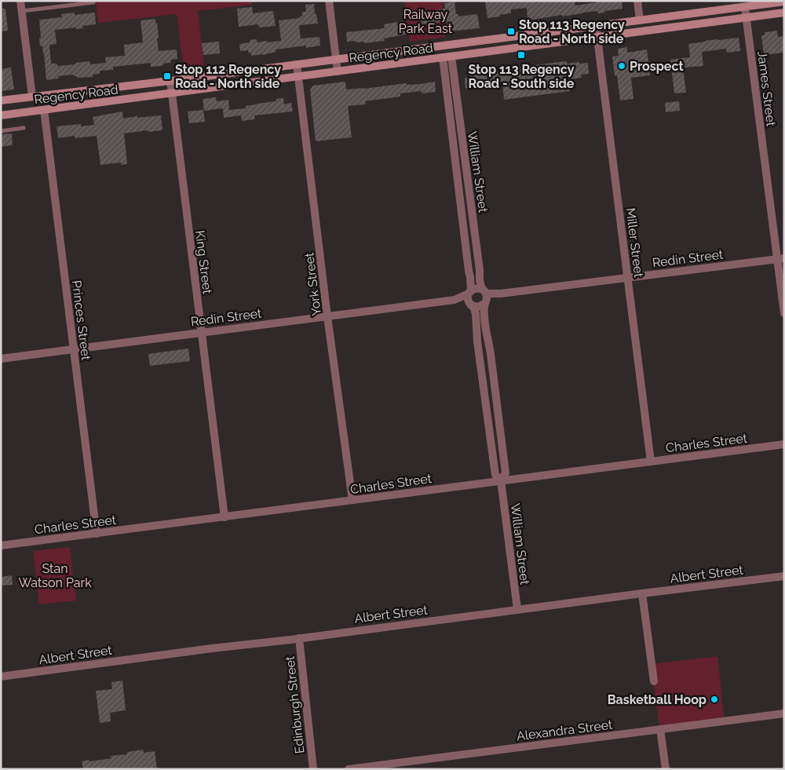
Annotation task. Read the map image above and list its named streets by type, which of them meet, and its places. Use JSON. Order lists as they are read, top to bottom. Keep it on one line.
{"streets":{"main road":["Regency Road"],"street":["James Street","William Street","Miller Street","Redin Street","King Street","York Street","Princes Street","Charles Street","Albert Street","Edinburgh Street","Alexandra Street"]},"crossings":[["Regency Road","James Street"],["Regency Road","William Street"],["Regency Road","Miller Street"],["Regency Road","King Street"],["Regency Road","York Street"],["Regency Road","Princes Street"],["James Street","Redin Street"],["William Street","Redin Street"],["William Street","Charles Street"],["William Street","Albert Street"],["Miller Street","Redin Street"],["Miller Street","Charles Street"],["Redin Street","King Street"],["Redin Street","York Street"],["Redin Street","Princes Street"],["King Street","Charles Street"],["York Street","Charles Street"],["Princes Street","Charles Street"],["Albert Street","Edinburgh Street"]],"parks":["Railway Park East","Stan Watson Park"],"places":{"transit":["Stop 113 Regency Road - North side","Stop 113 Regency Road - South side","Stop 112 Regency Road - North side"],"other":["Prospect","Basketball Hoop"]}}
